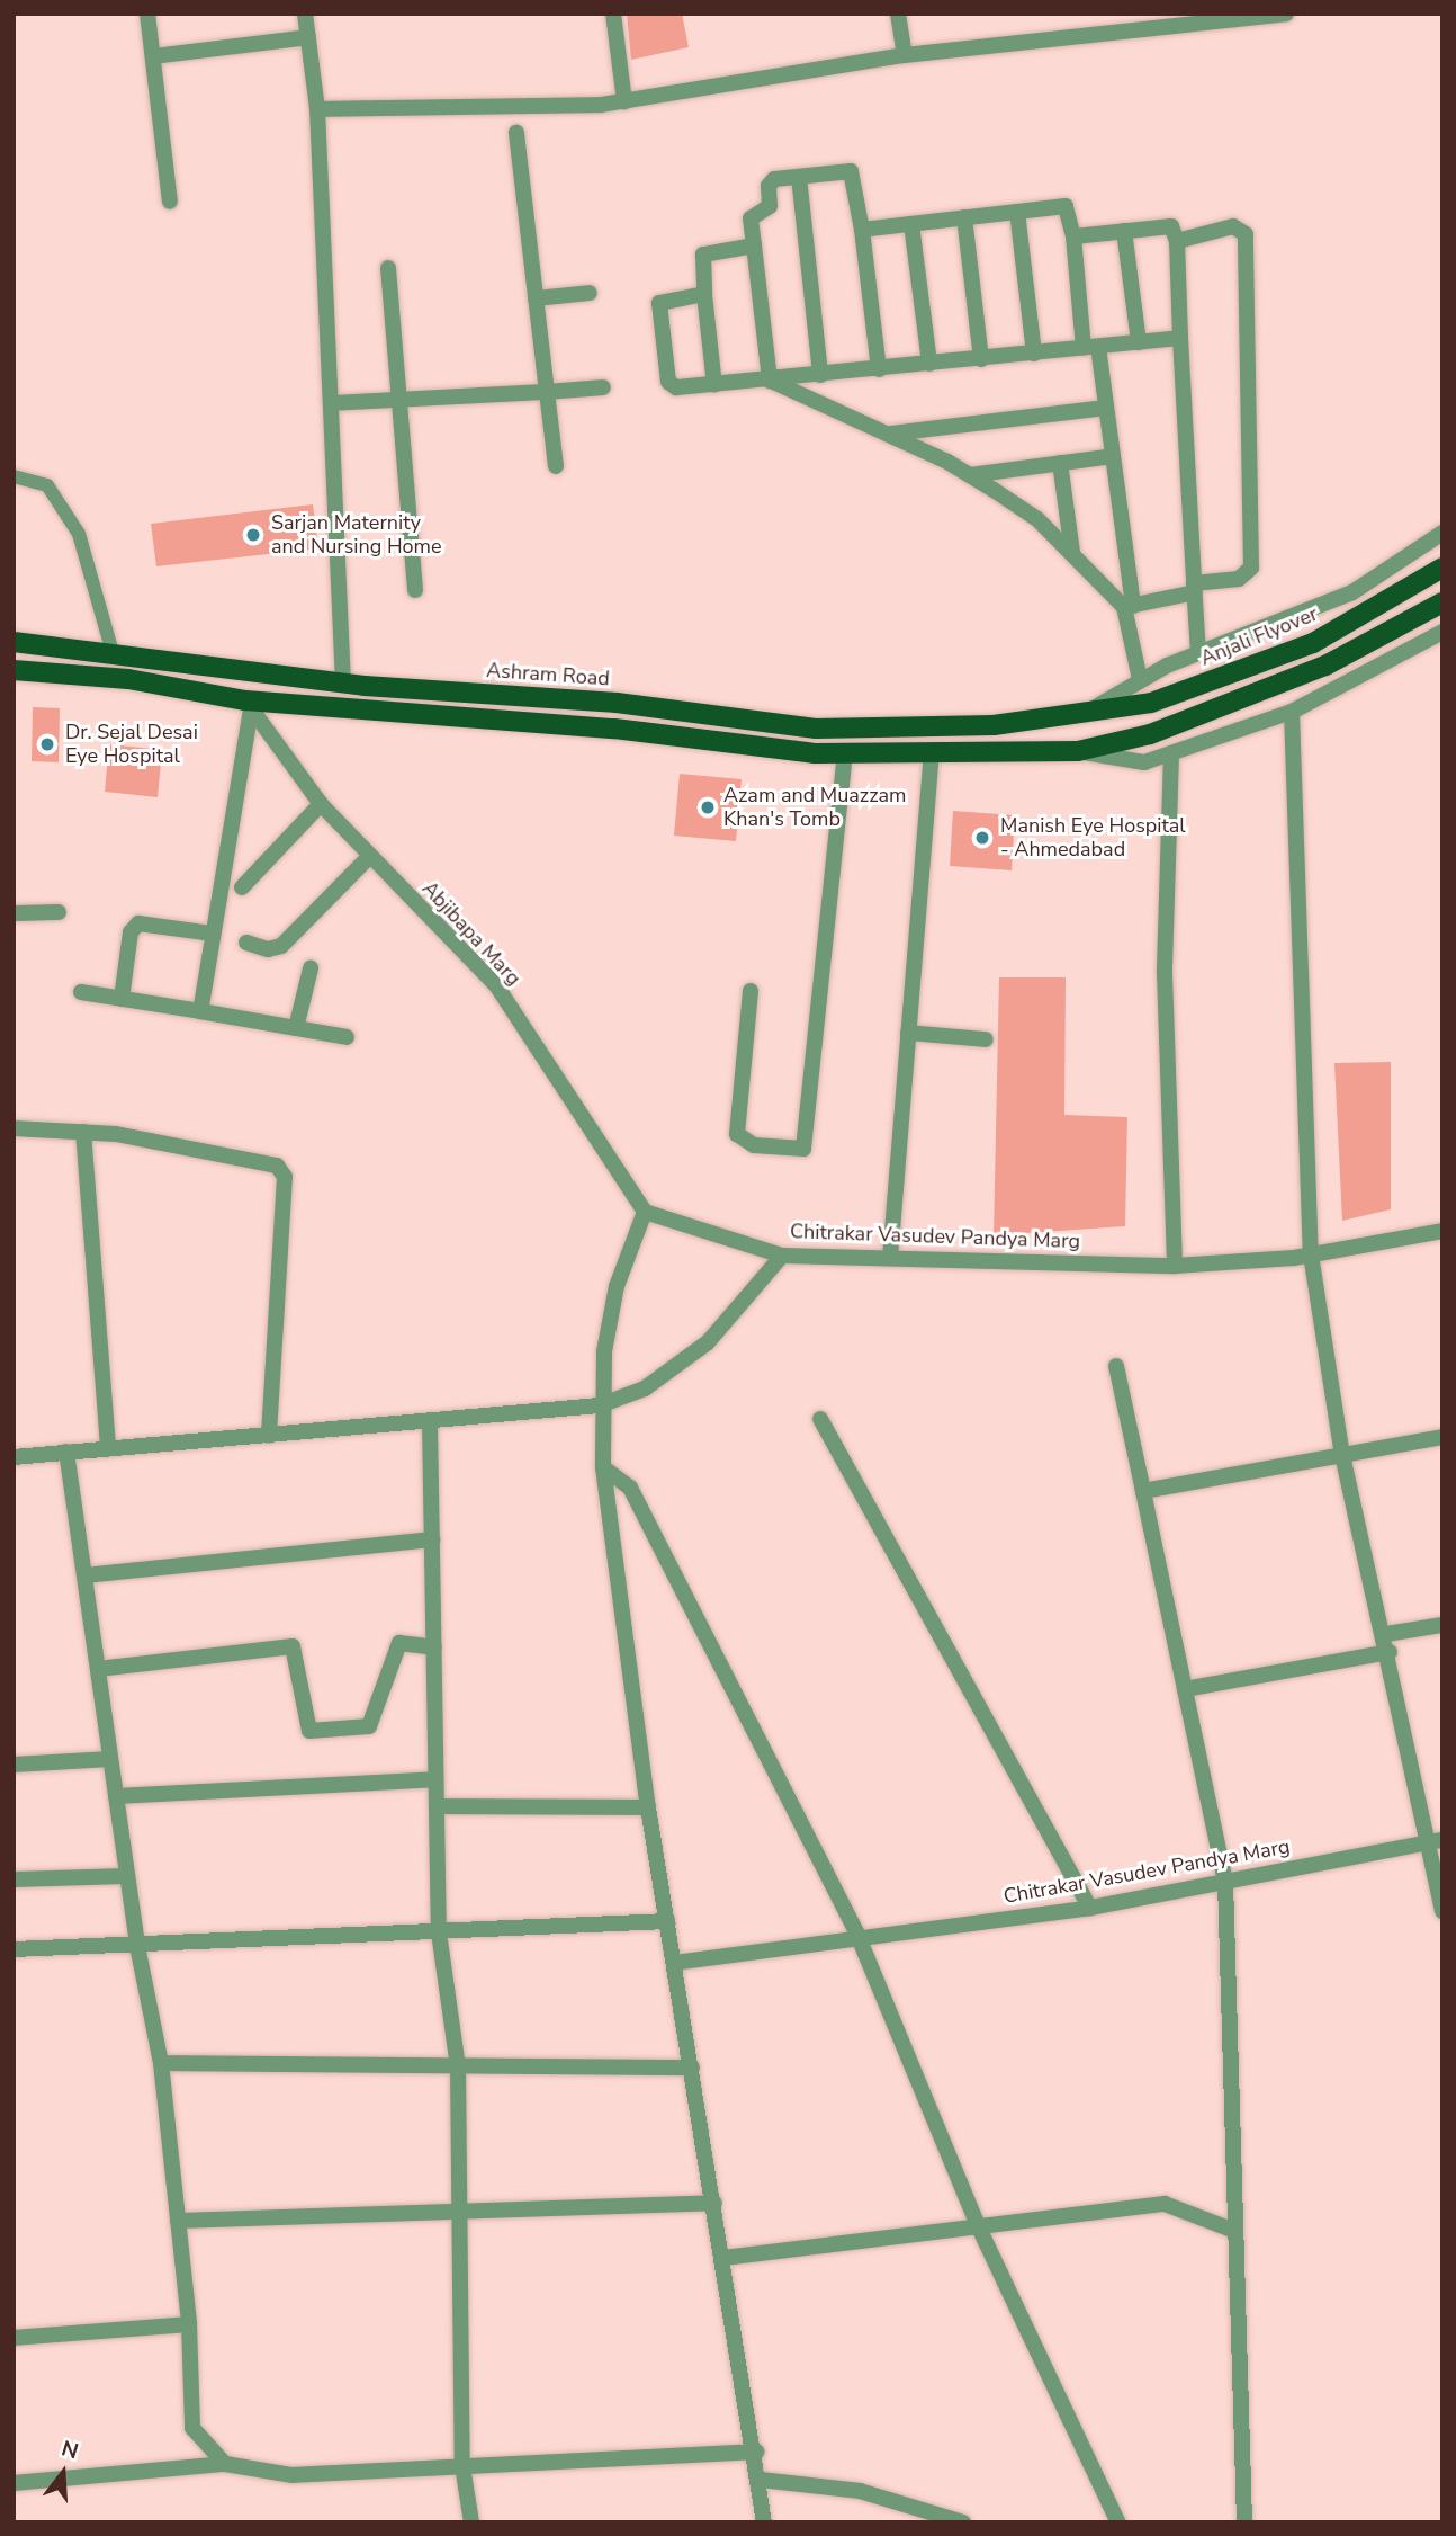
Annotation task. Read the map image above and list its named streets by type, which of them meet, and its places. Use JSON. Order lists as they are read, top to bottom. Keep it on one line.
{"streets":{"main road":["Anjali Flyover","Ashram Road"],"street":["Abjibapa Marg","Chitrakar Vasudev Pandya Marg"]},"crossings":[["Anjali Flyover","Ashram Road"],["Abjibapa Marg","Chitrakar Vasudev Pandya Marg"]],"places":["Sarjan Maternity and Nursing Home","Dr. Sejal Desai Eye Hospital","Azam and Muazzam Khan's Tomb","Manish Eye Hospital - Ahmedabad"],"north":"top"}
